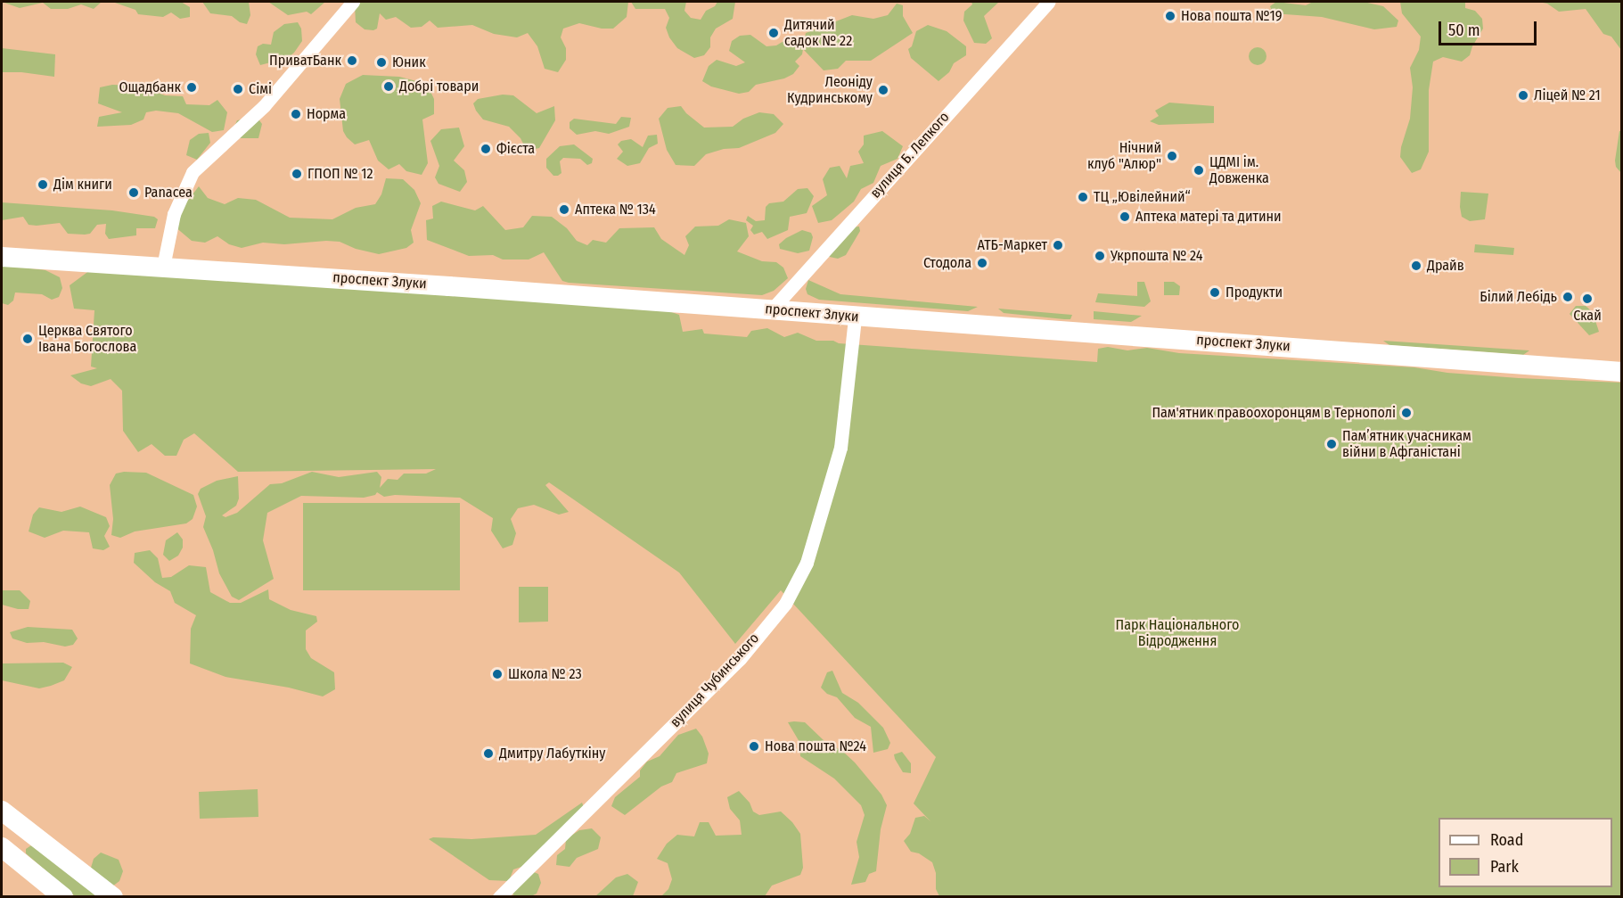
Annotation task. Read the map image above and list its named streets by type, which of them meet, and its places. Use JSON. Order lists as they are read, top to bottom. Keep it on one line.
{"streets":{"main road":["проспект Злуки"],"street":["вулиця Б. Лепкого","вулиця Чубинського"]},"crossings":[["вулиця Б. Лепкого","проспект Злуки"],["проспект Злуки","вулиця Чубинського"]],"parks":["Парк Національного Відродження"],"places":["Нова пошта №19","Дитячий садок № 22","ПриватБанк","Юник","Добрі товари","Ощадбанк","Сімі","Леоніду Кудринському","Ліцей № 21","Норма","Фієста","Нічний клуб \"Алюр\"","ЦДМІ ім. Довженка","ГПОП № 12","Дім книги","Panacea","ТЦ „Ювілейний“","Аптека № 134","Аптека матері та дитини","АТБ-Маркет","Укрпошта № 24","Стодола","Драйв","Продукти","Білий Лебідь","Скай","Церква Святого Івана Богослова","Пам'ятник правоохоронцям в Тернополі","Пам’ятник учасникам війни в Афганістані","Школа № 23","Нова пошта №24","Дмитру Лабуткіну"],"legend":["Road","Park"],"scale_bar":"50 m"}
